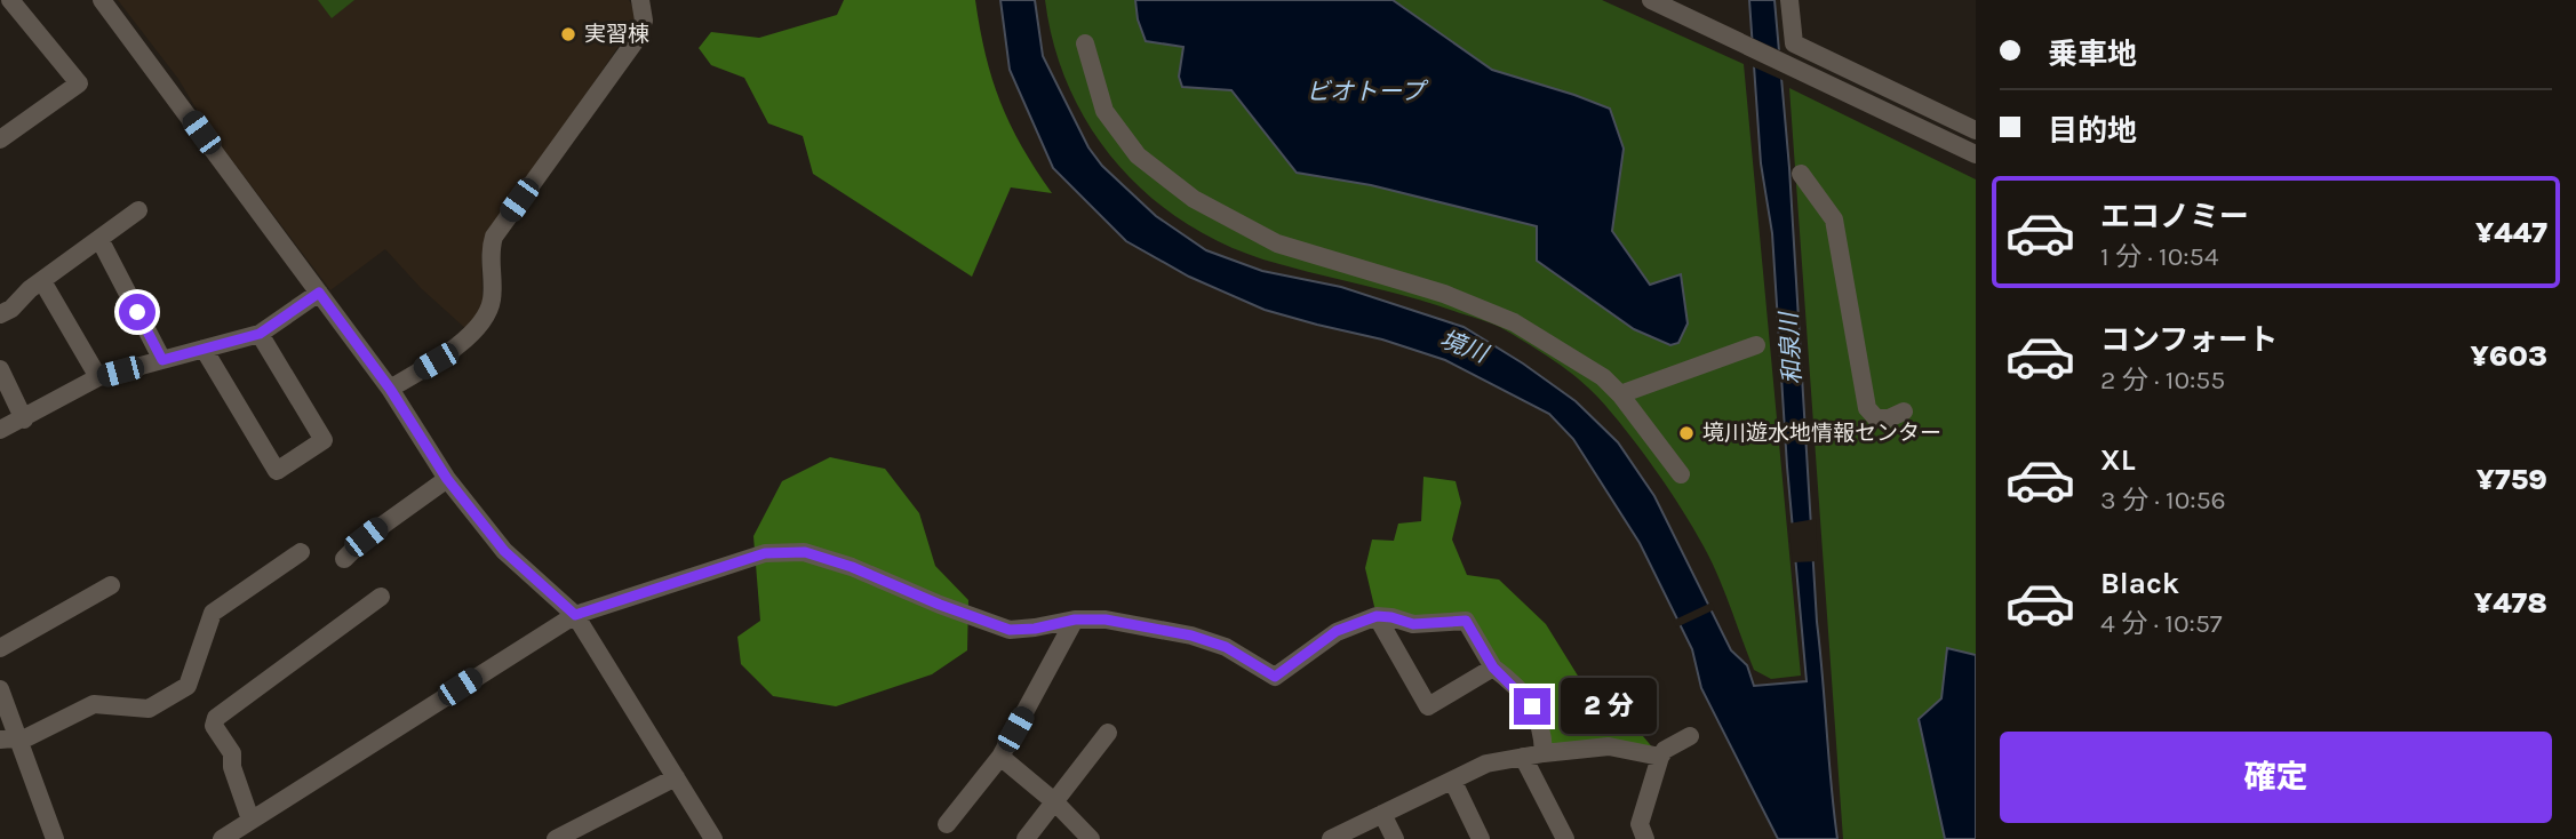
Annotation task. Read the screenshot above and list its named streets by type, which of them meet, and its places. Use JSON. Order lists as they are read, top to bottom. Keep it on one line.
{"water":["ビオトープ","境川","和泉川"],"places":["実習棟","境川遊水地情報センター"],"page":{"banner":["乗車地","目的地"],"list":[{"name":"エコノミー","note":"1 分 · 10:54","value":"¥447"},{"name":"コンフォート","note":"2 分 · 10:55","value":"¥603"},{"name":"XL","note":"3 分 · 10:56","value":"¥759"},{"name":"Black","note":"4 分 · 10:57","value":"¥478"}],"bubble":"2 分","buttons":"確定"}}
